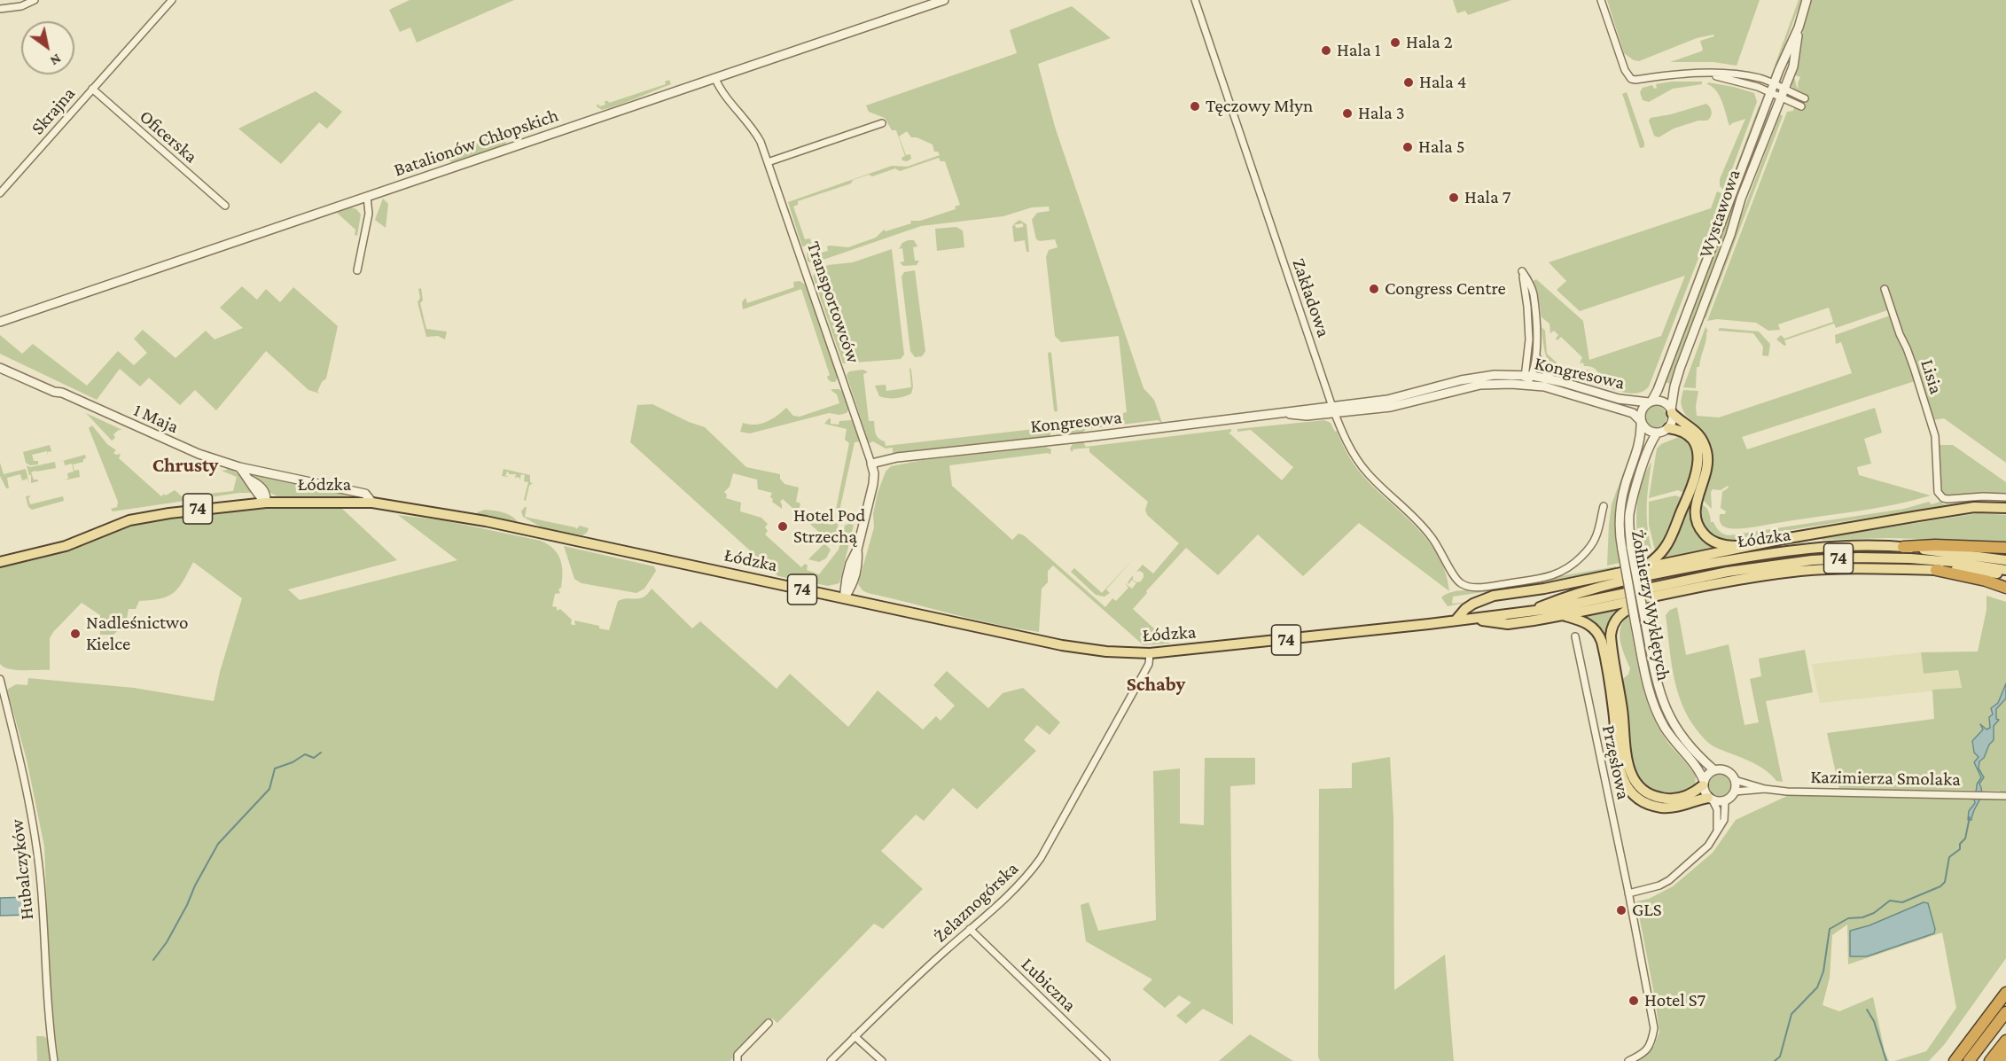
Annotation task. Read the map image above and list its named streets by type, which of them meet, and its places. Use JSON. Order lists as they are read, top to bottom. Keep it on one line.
{"streets":{"main road":["Łódzka","74"],"street":["Skrajna","Oficerska","Batalionów Chłopskich","Wystawowa","Zakładowa","Transportowców","Kongresowa","Lisia","1 Maja","Żołnierzy Wyklętych","Przęsłowa","Kazimierza Smolaka","Hubalczyków","Żelaznogórska","Lubiczna"]},"crossings":[["Skrajna","Oficerska"],["Batalionów Chłopskich","Transportowców"],["Wystawowa","Kongresowa"],["Wystawowa","Żołnierzy Wyklętych"],["Zakładowa","Kongresowa"],["Transportowców","Kongresowa"],["Transportowców","Łódzka"],["Kongresowa","Żołnierzy Wyklętych"],["1 Maja","Łódzka"],["Łódzka","Żelaznogórska"],["Żołnierzy Wyklętych","Kazimierza Smolaka"],["Żelaznogórska","Lubiczna"]],"districts":["Chrusty","Schaby"],"places":["Hala 2","Hala 1","Hala 4","Tęczowy Młyn","Hala 3","Hala 5","Hala 7","Congress Centre","Hotel Pod Strzechą","Nadleśnictwo Kielce","GLS","Hotel S7"],"north":"bottom right"}
